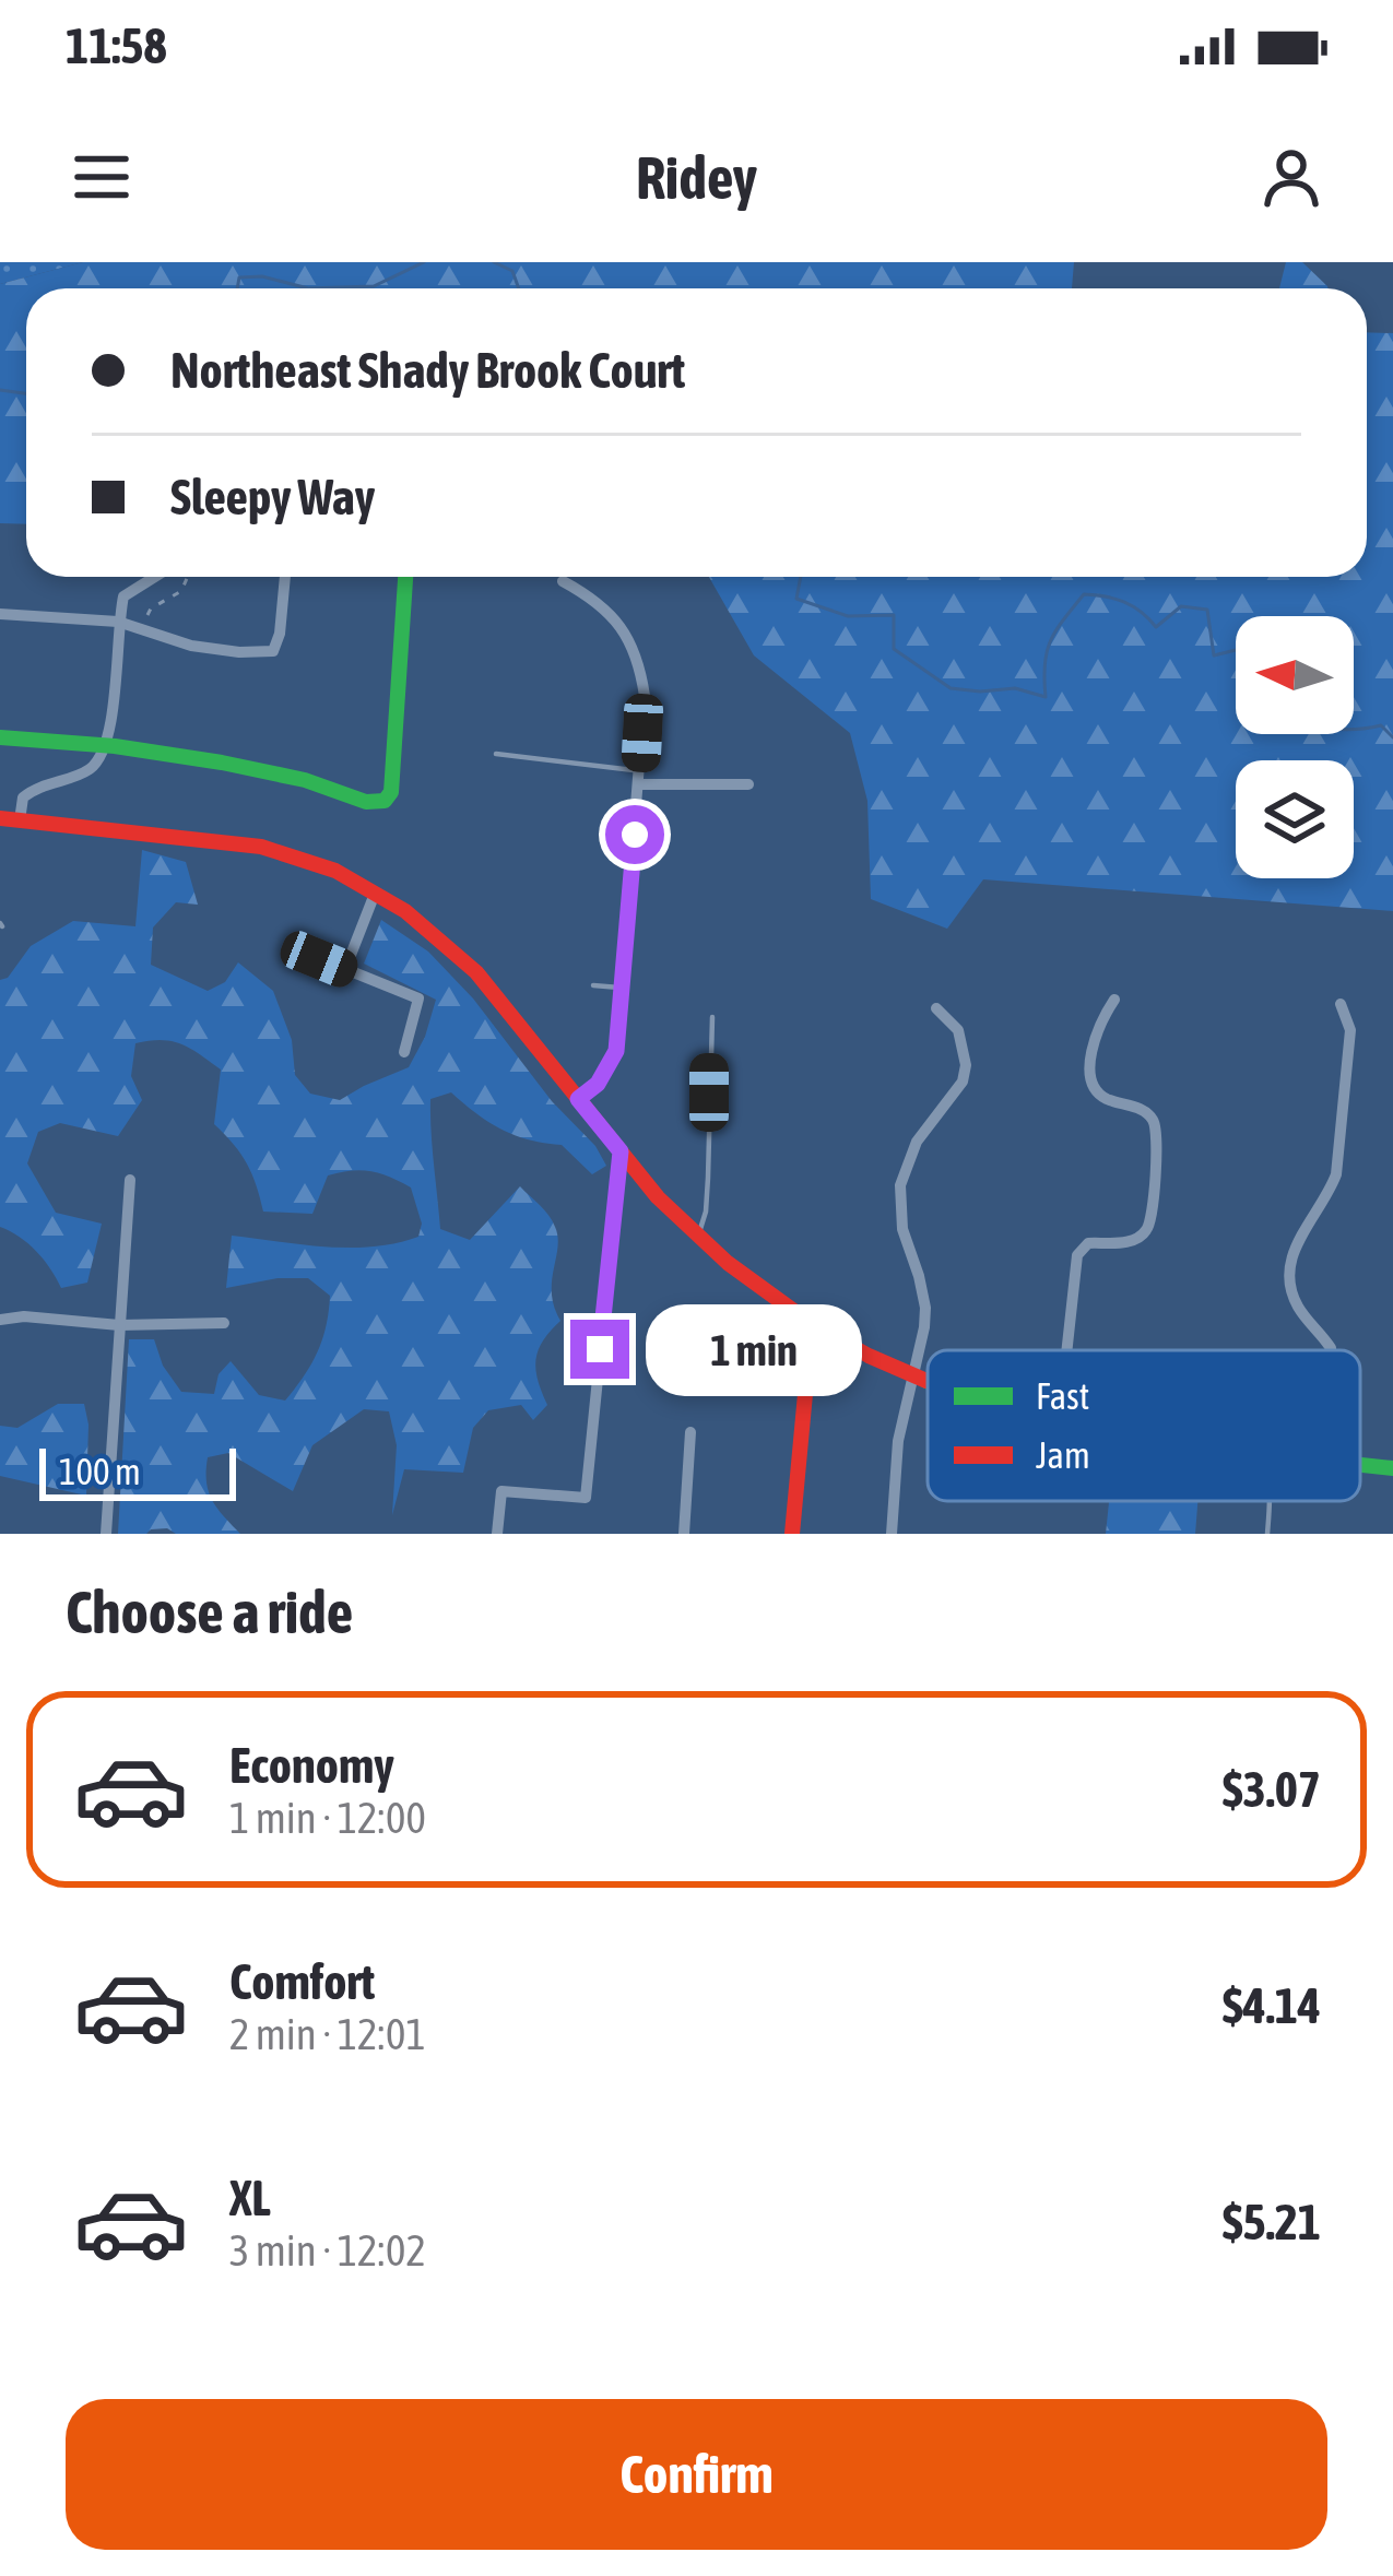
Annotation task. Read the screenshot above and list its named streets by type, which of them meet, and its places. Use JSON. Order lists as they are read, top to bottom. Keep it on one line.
{"legend":["Fast","Jam"],"scale_bar":"100 m","north":"left","page":{"status":"11:58","header":"Ridey","banner":["Northeast Shady Brook Court","Sleepy Way"],"bubble":"1 min","scale":"100 m","heading":"Choose a ride","list":[{"name":"Economy","note":"1 min · 12:00","value":"$3.07"},{"name":"Comfort","note":"2 min · 12:01","value":"$4.14"},{"name":"XL","note":"3 min · 12:02","value":"$5.21"}],"buttons":"Confirm"}}
